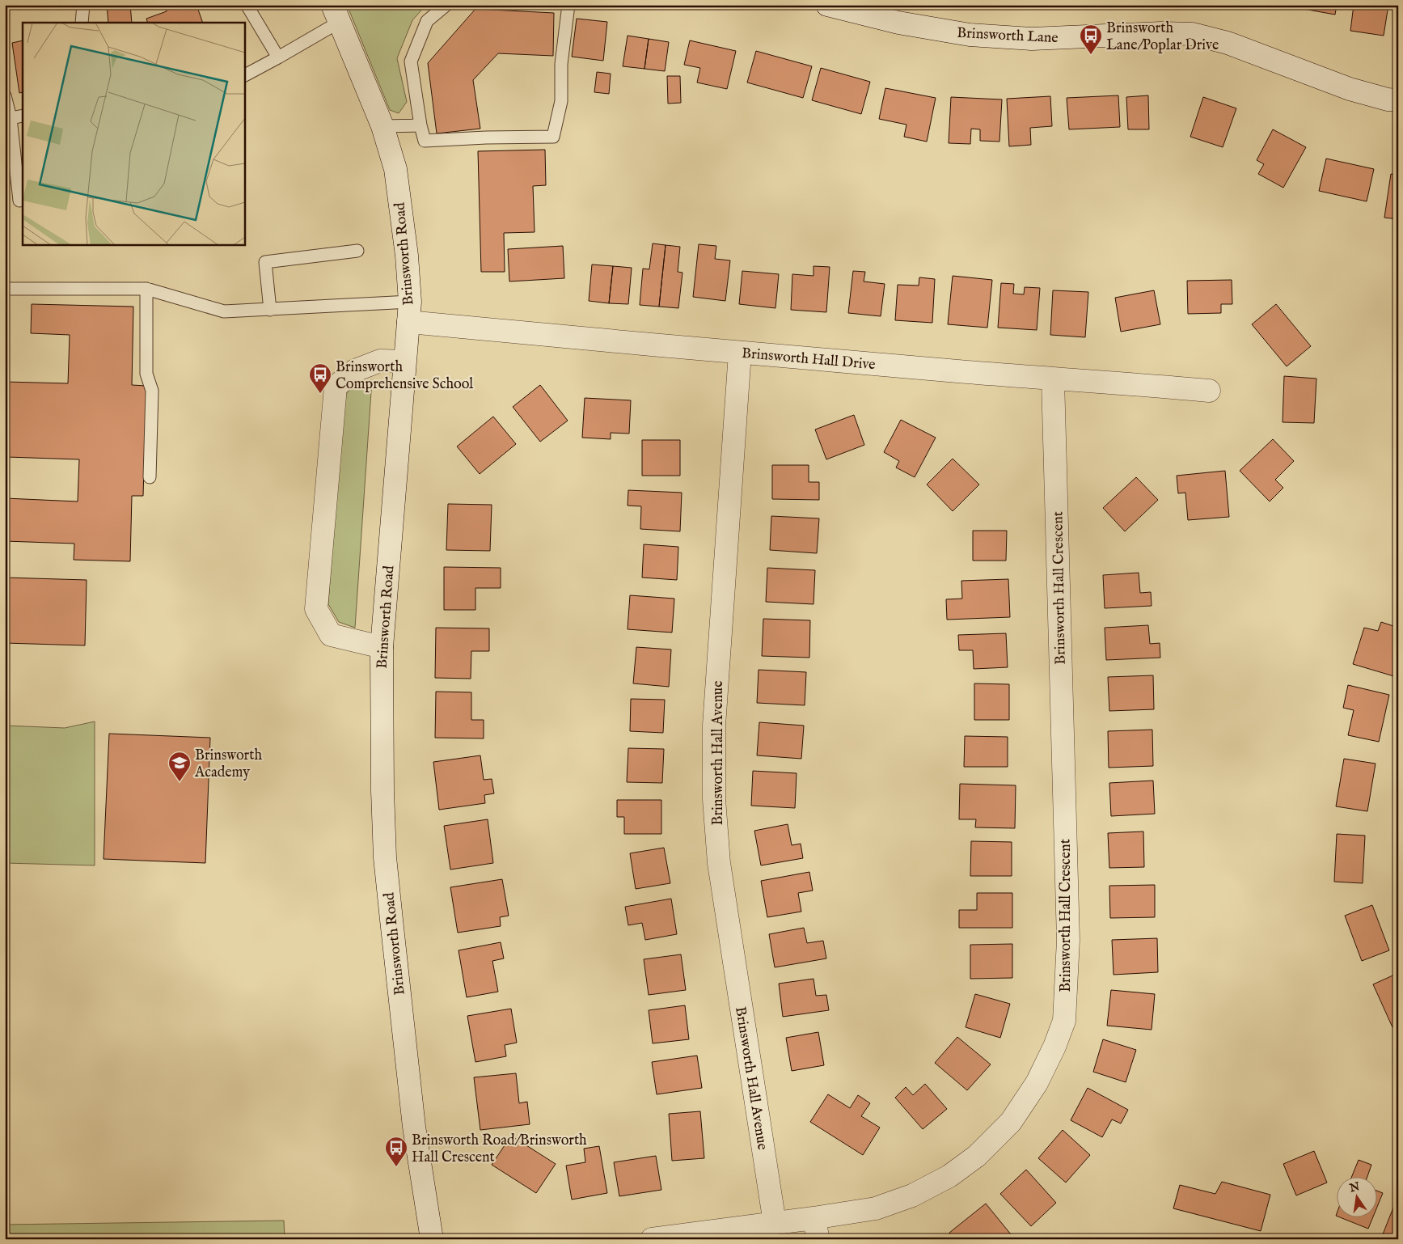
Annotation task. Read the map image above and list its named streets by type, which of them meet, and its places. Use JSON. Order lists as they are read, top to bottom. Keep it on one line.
{"streets":{"street":["Brinsworth Lane","Brinsworth Road","Brinsworth Hall Drive","Brinsworth Hall Crescent","Brinsworth Hall Avenue"]},"crossings":[["Brinsworth Road","Brinsworth Hall Drive"],["Brinsworth Hall Drive","Brinsworth Hall Crescent"],["Brinsworth Hall Drive","Brinsworth Hall Avenue"],["Brinsworth Hall Crescent","Brinsworth Hall Avenue"]],"places":{"bus stop":["Brinsworth Lane/Poplar Drive","Brinsworth Comprehensive School","Brinsworth Road/Brinsworth Hall Crescent"],"school or university":["Brinsworth Academy"]},"north":"top"}
